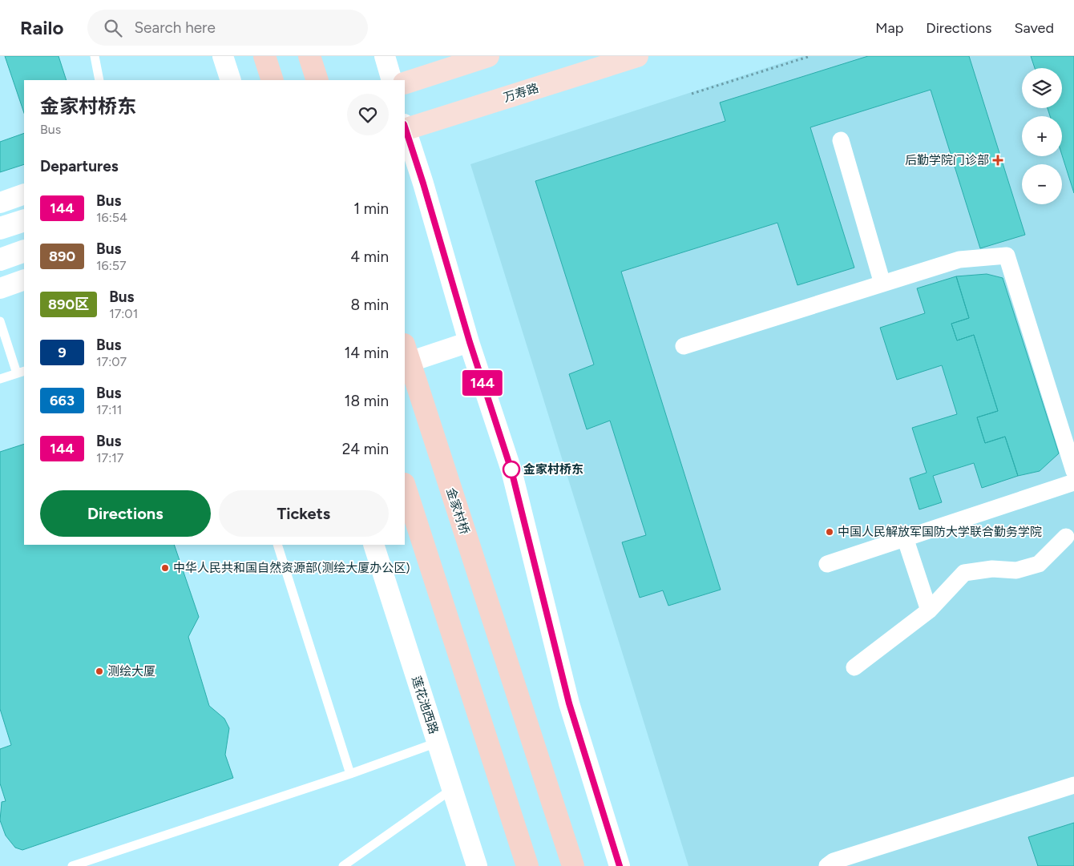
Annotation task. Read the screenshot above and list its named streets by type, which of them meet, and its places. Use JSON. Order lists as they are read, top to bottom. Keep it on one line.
{"streets":{"highway":["金家村桥"],"main road":["万寿路"],"street":["莲花池西路"]},"places":{"health":["后勤学院门诊部"],"other":["金家村桥东","中国人民解放军国防大学联合勤务学院","中华人民共和国自然资源部(测绘大厦办公区)","测绘大厦"]},"lines":["bus line 144"],"page":{"header":"Railo","search":"Search here","nav":["Map","Directions","Saved"],"on_map":"144","map_buttons":["+","−"],"heading":[["金家村桥东","Bus"],"Departures"],"list":[{"mark":"144","name":"Bus","note":"16:54","value":"1 min"},{"mark":"890","name":"Bus","note":"16:57","value":"4 min"},{"mark":"890区","name":"Bus","note":"17:01","value":"8 min"},{"mark":"9","name":"Bus","note":"17:07","value":"14 min"},{"mark":"663","name":"Bus","note":"17:11","value":"18 min"},{"mark":"144","name":"Bus","note":"17:17","value":"24 min"}],"buttons":["Directions","Tickets"]}}
